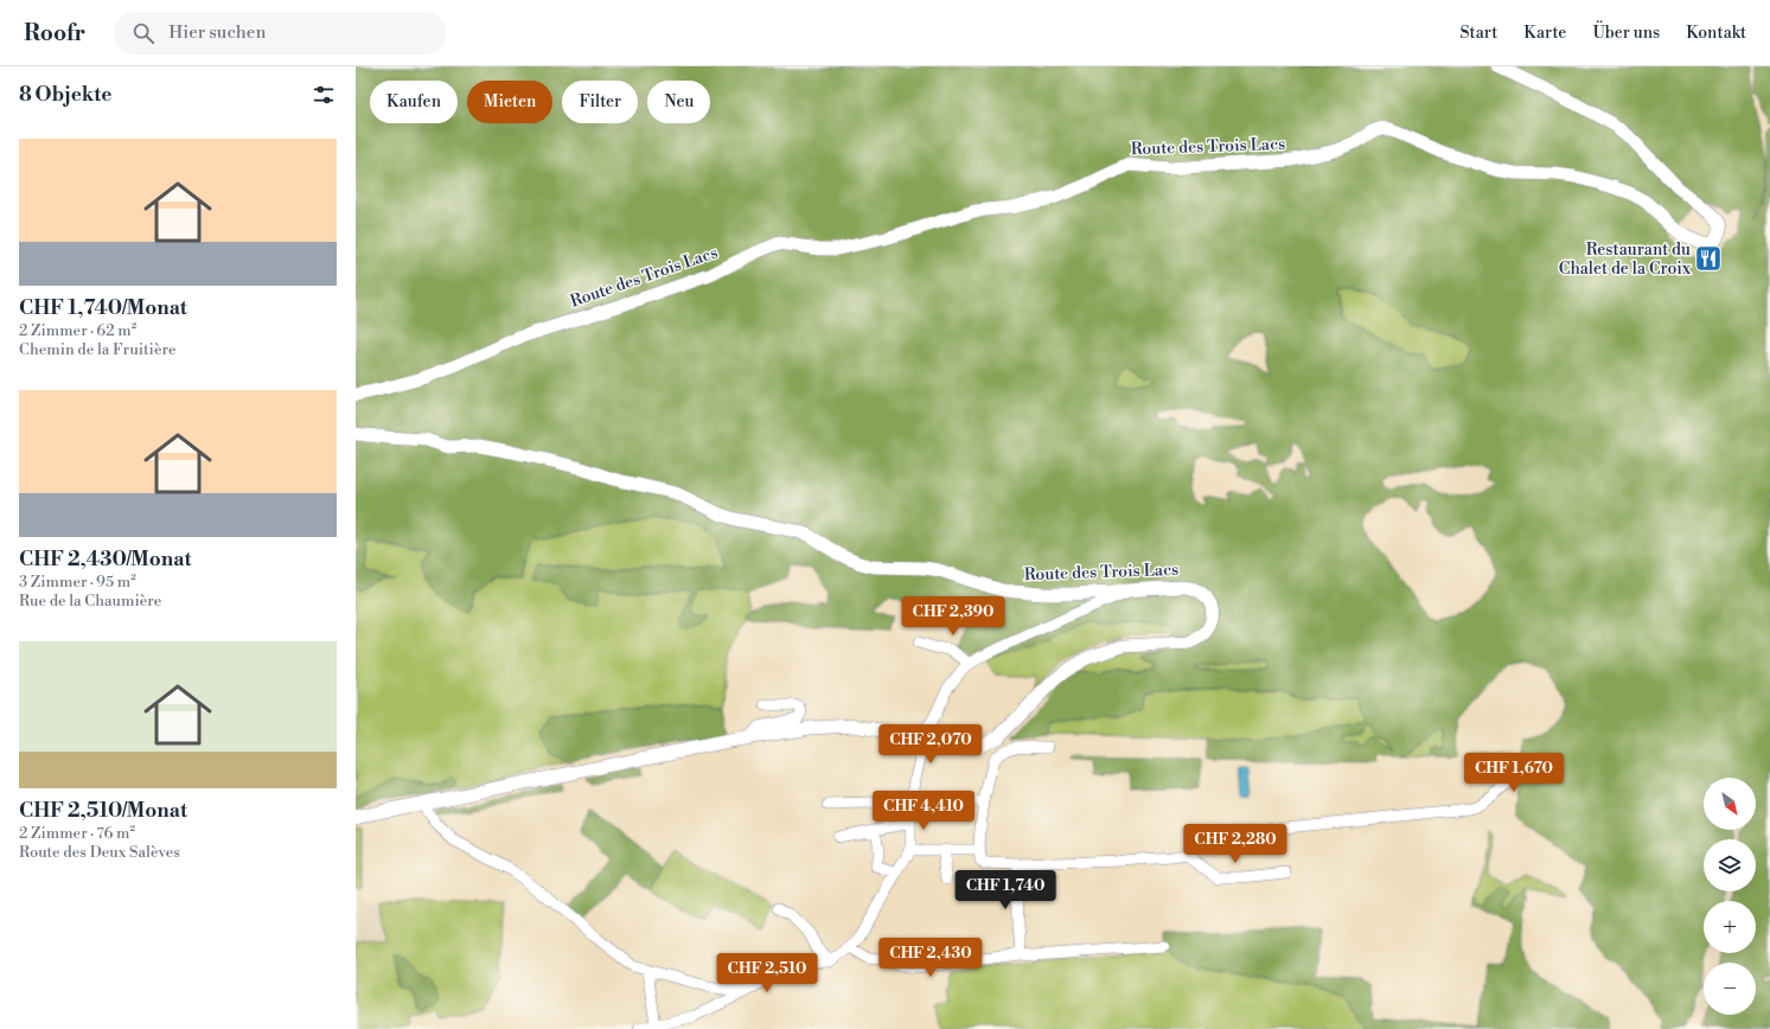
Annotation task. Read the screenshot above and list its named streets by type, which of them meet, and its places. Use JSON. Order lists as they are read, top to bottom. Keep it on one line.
{"streets":{"street":["Route des Trois Lacs"]},"places":{"restaurant":["Restaurant du Chalet de la Croix"]},"north":"bottom right","page":{"header":"Roofr","search":"Hier suchen","nav":["Start","Karte","Über uns","Kontakt"],"heading":"8 Objekte","chip":["Kaufen","Mieten","Filter","Neu"],"list":[{"name":"CHF 1,740/Monat","note":"2 Zimmer · 62 m² · Chemin de la Fruitière"},{"name":"CHF 2,430/Monat","note":"3 Zimmer · 95 m² · Rue de la Chaumière"},{"name":"CHF 2,510/Monat","note":"2 Zimmer · 76 m² · Route des Deux Salèves"}],"price":["CHF 2,390","CHF 2,070","CHF 1,670","CHF 4,410","CHF 2,280","CHF 1,740","CHF 2,430","CHF 2,510"],"map_buttons":["+","−"]}}
